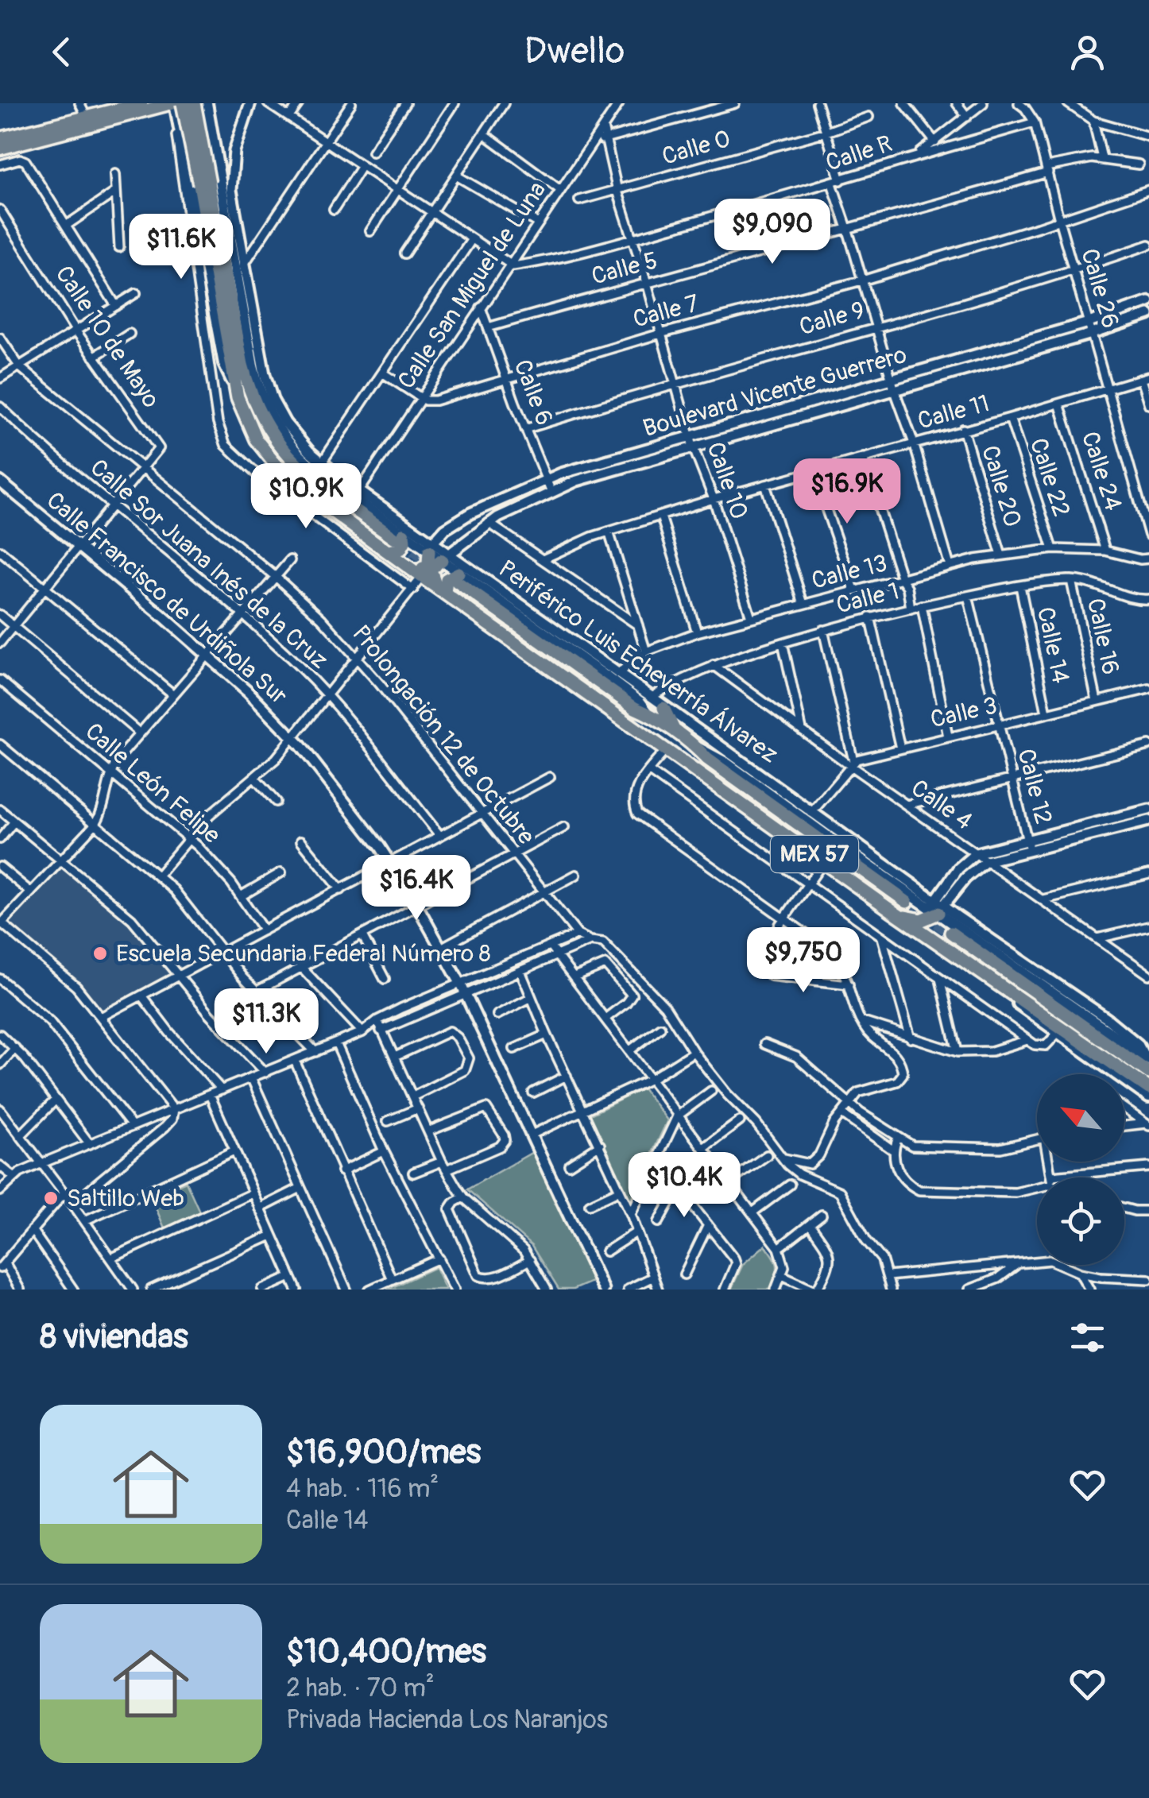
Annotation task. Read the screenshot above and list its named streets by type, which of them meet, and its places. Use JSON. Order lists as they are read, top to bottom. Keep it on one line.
{"streets":{"highway":["Periférico Luis Echeverría Álvarez","MEX 57"],"street":["Calle O","Calle R","Calle 5","Calle San Miguel de Luna","Calle 26","Calle 7","Calle 9","Calle 10 de Mayo","Boulevard Vicente Guerrero","Calle 6","Calle 11","Calle 24","Calle 22","Calle 10","Calle 20","Calle Sor Juana Inés de la Cruz","Calle 13","Calle Francisco de Urdiñola Sur","Calle 1","Calle 16","Calle 14","Calle 3","Prolongación 12 de Octubre","Calle León Felipe","Calle 12","Calle 4"]},"crossings":[["Calle O","Calle 10"],["Calle R","Calle San Miguel de Luna"],["Calle R","Calle 26"],["Calle R","Calle 10"],["Calle 5","Calle 26"],["Calle 5","Calle 6"],["Calle 5","Calle 10"],["Calle San Miguel de Luna","Calle 7"],["Calle San Miguel de Luna","Calle 6"],["Calle San Miguel de Luna","Calle 10"],["Calle San Miguel de Luna","Periférico Luis Echeverría Álvarez"],["Calle 26","Calle 7"],["Calle 26","Calle 9"],["Calle 26","Boulevard Vicente Guerrero"],["Calle 26","Calle 11"],["Calle 7","Calle 6"],["Calle 7","Calle 10"],["Calle 9","Calle 6"],["Calle 9","Calle 10"],["Calle 10 de Mayo","Prolongación 12 de Octubre"],["Boulevard Vicente Guerrero","Calle 6"],["Boulevard Vicente Guerrero","Calle 10"],["Boulevard Vicente Guerrero","Periférico Luis Echeverría Álvarez"],["Calle 11","Calle 24"],["Calle 11","Calle 22"],["Calle 11","Calle 10"],["Calle 11","Calle 20"],["Calle 24","Calle 13"],["Calle 22","Calle 13"],["Calle 10","Calle 13"],["Calle 20","Calle 13"],["Calle 13","Periférico Luis Echeverría Álvarez"],["Calle 1","Calle 16"],["Calle 1","Calle 14"],["Calle 1","Periférico Luis Echeverría Álvarez"],["Calle 1","Calle 12"],["Calle 1","Calle 4"],["Calle 16","Calle 3"],["Calle 14","Calle 3"],["Periférico Luis Echeverría Álvarez","MEX 57"],["Calle 3","Calle 12"],["Calle 3","Calle 4"]],"places":["Escuela Secundaria Federal Número 8","Saltillo Web"],"north":"top left","page":{"header":"Dwello","price":["$9,090","$11.6K","$16.9K","$10.9K","$16.4K","$9,750","$11.3K","$10.4K"],"heading":"8 viviendas","list":[{"name":"$16,900/mes","note":"4 hab. · 116 m² · Calle 14"},{"name":"$10,400/mes","note":"2 hab. · 70 m² · Privada Hacienda Los Naranjos"}]}}
